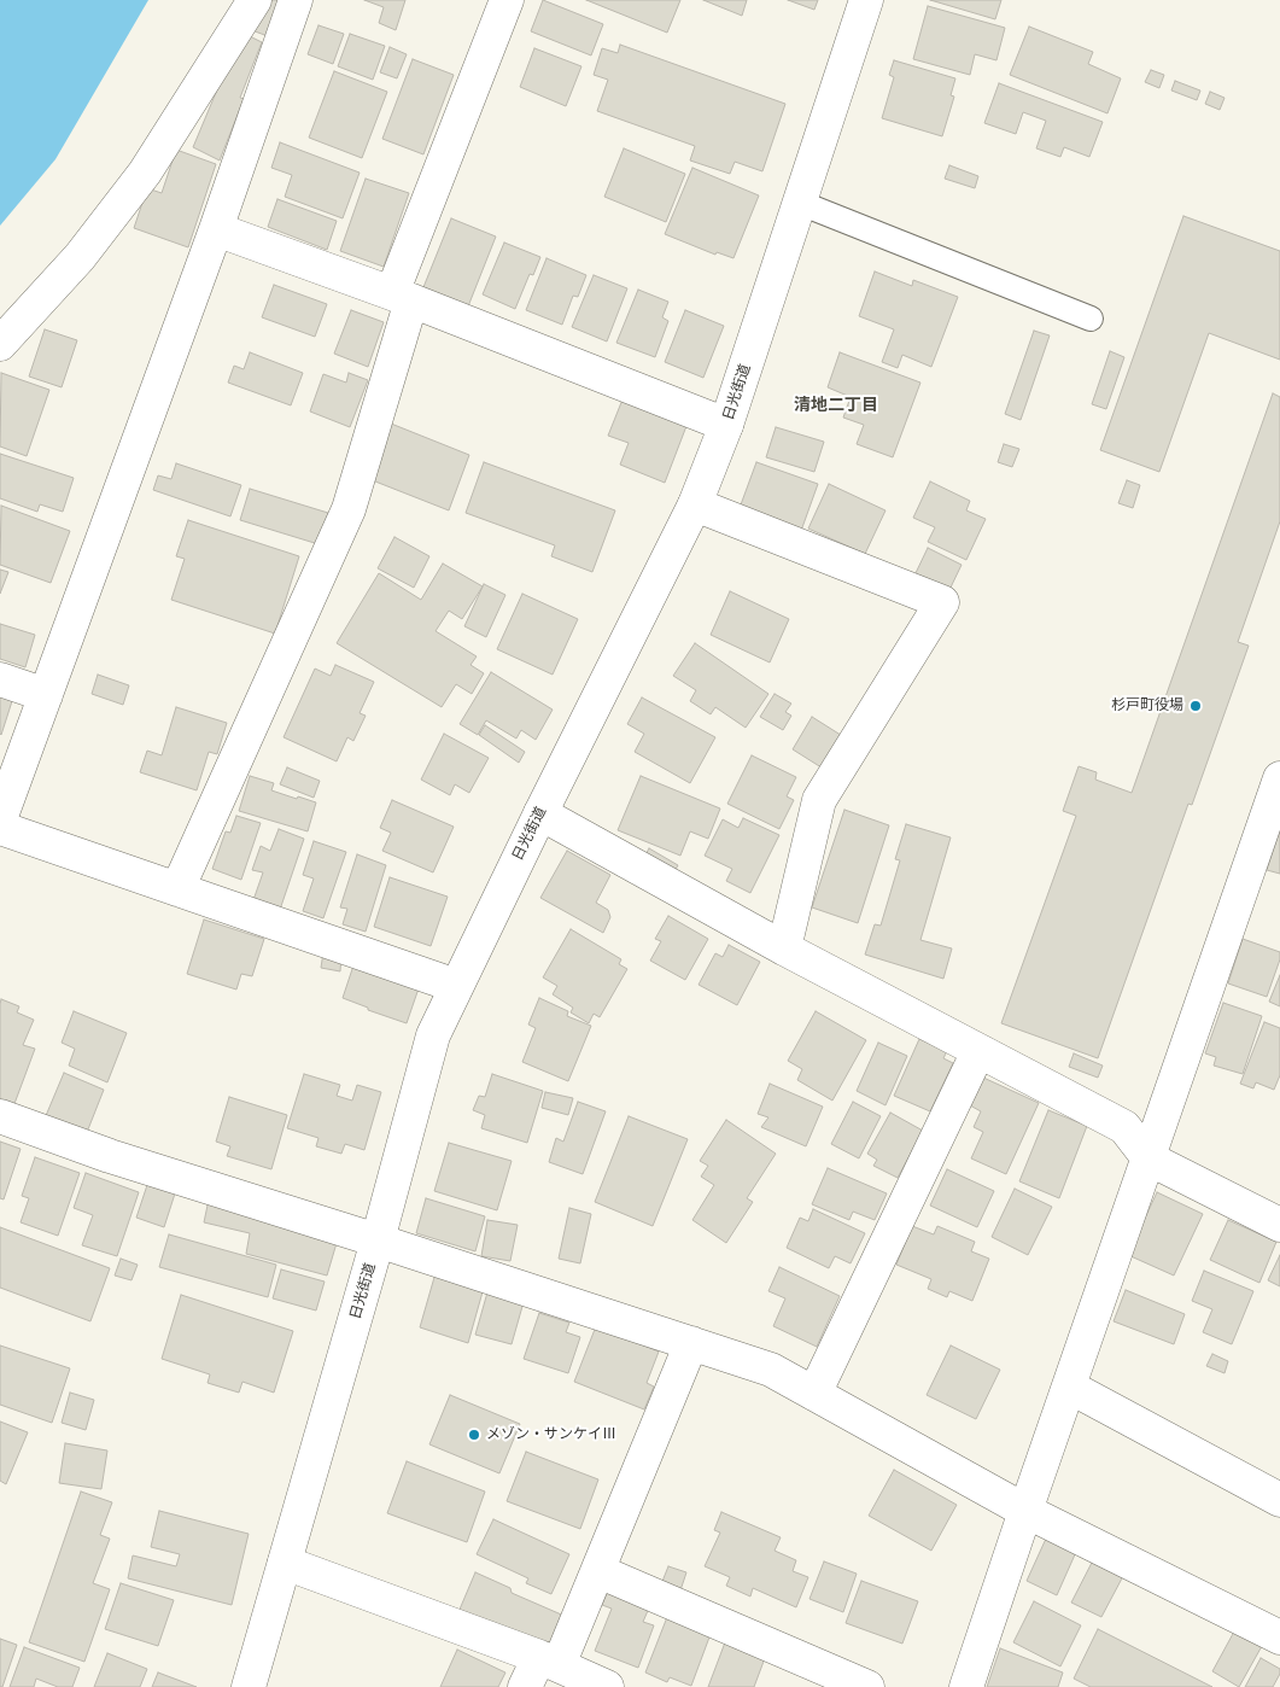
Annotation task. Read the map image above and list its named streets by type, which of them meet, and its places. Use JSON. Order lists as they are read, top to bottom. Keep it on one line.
{"streets":{"street":["日光街道"]},"districts":["清地二丁目"],"places":["杉戸町役場","メゾン・サンケイⅢ"]}
